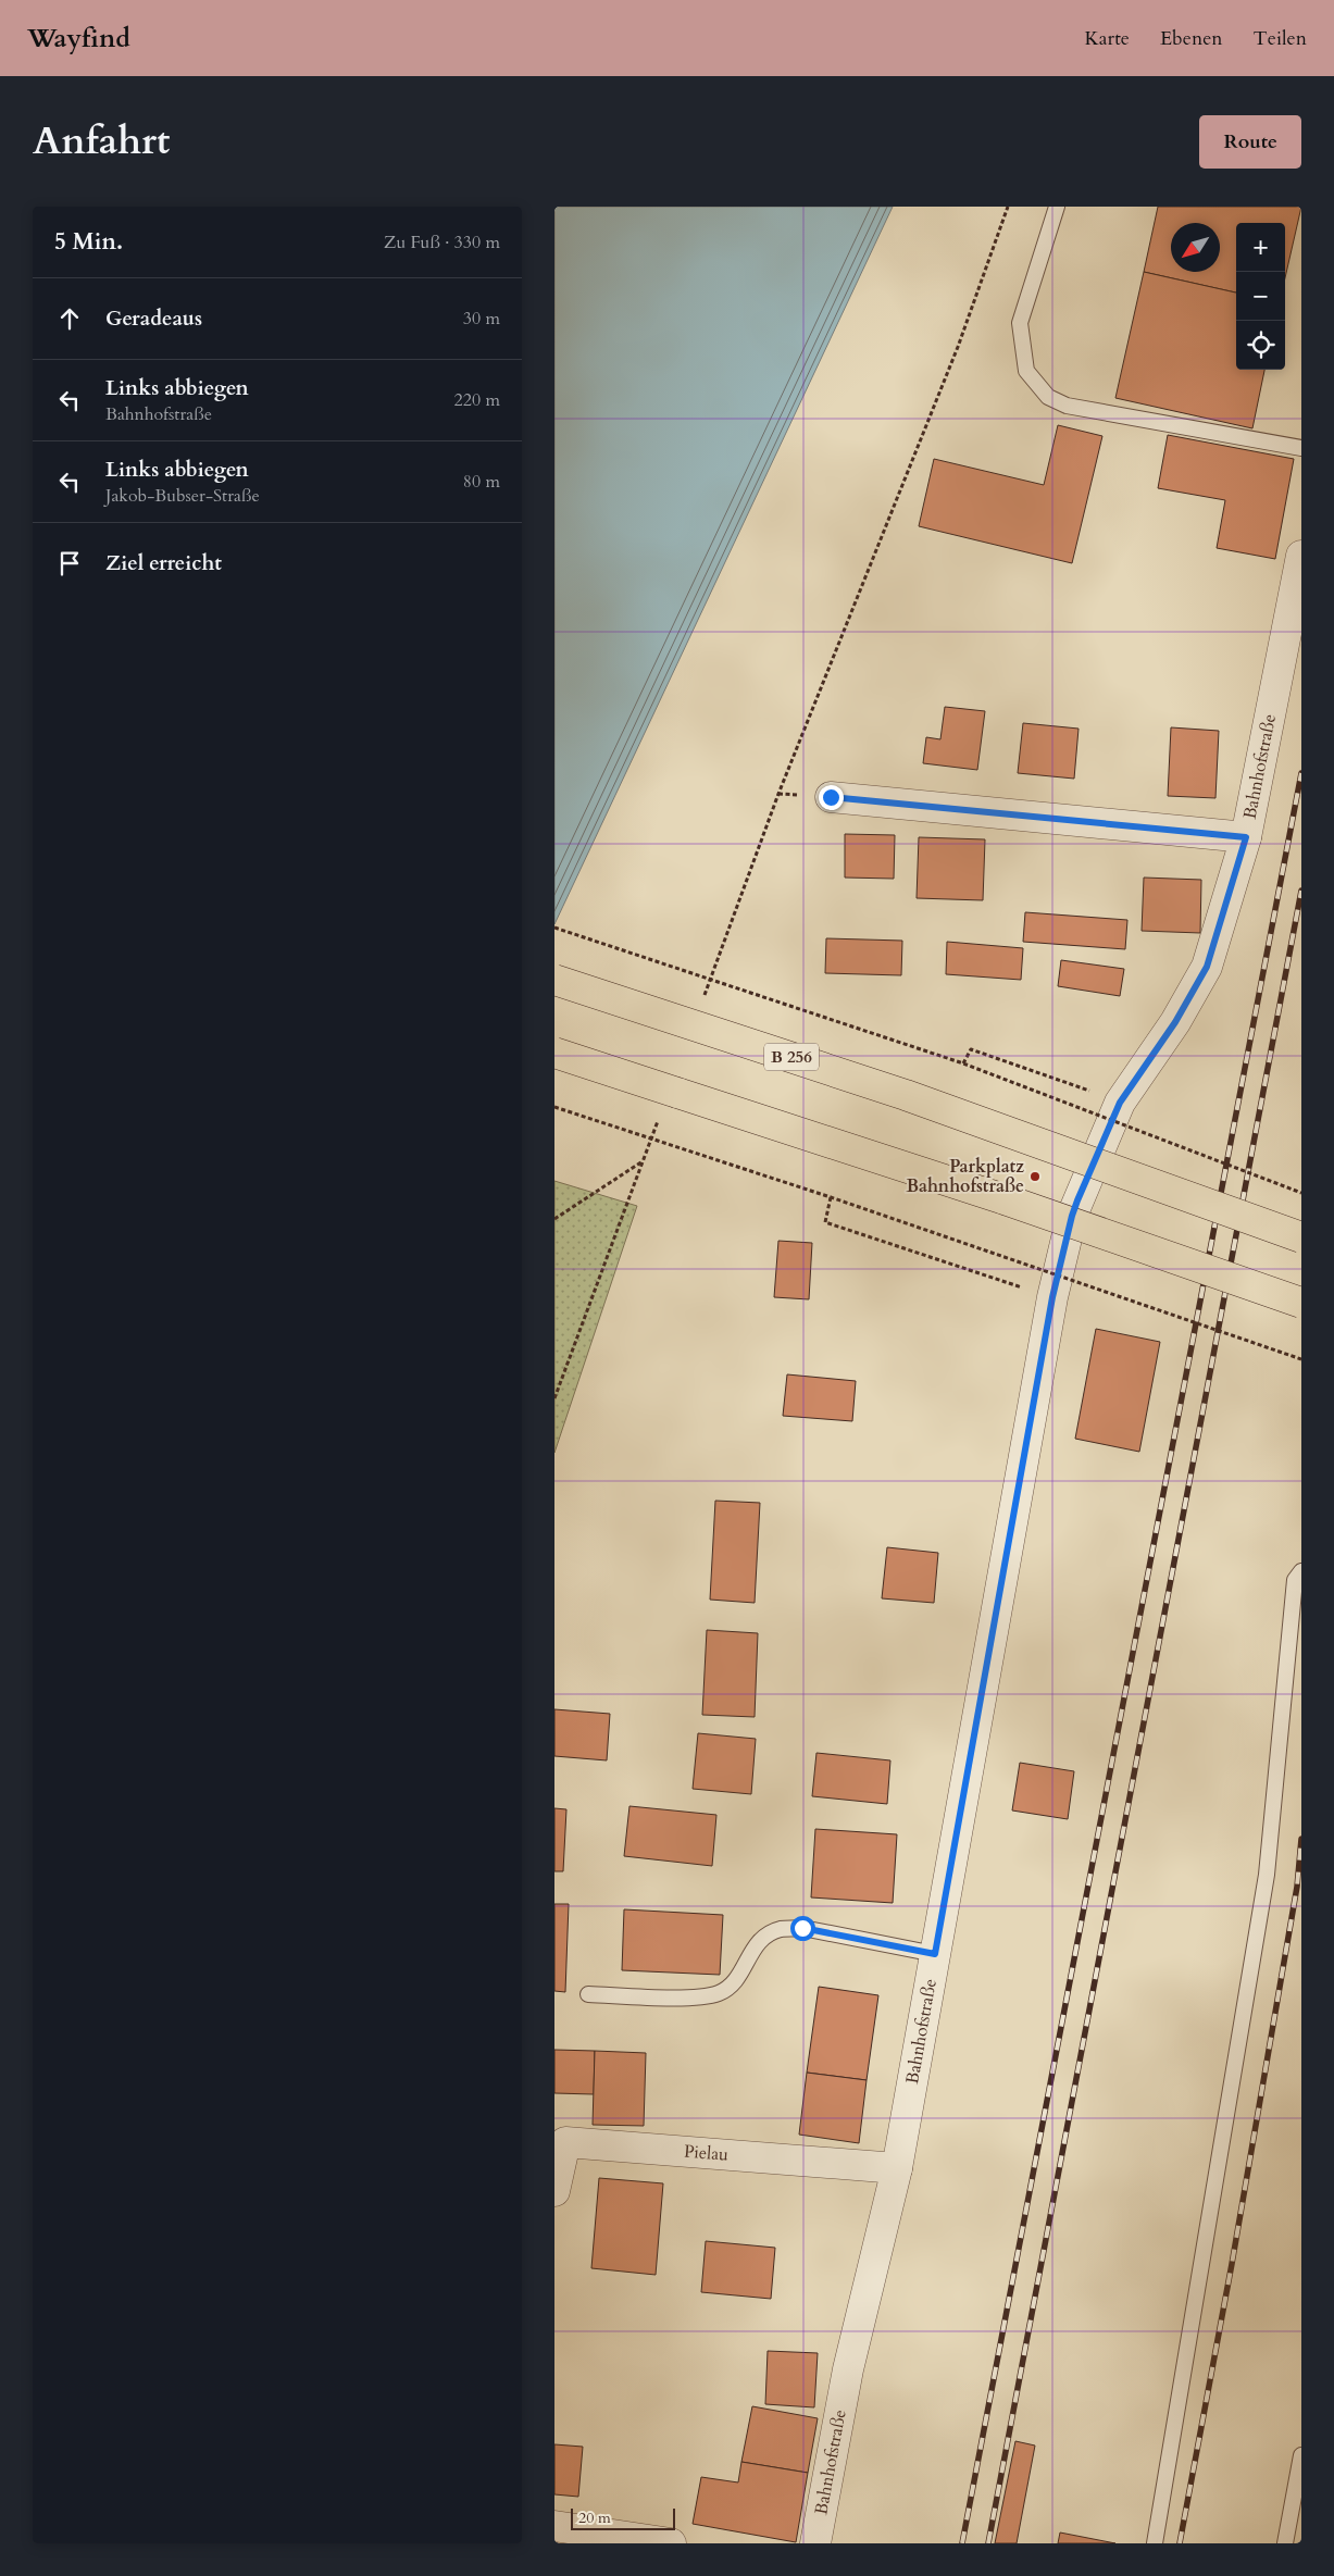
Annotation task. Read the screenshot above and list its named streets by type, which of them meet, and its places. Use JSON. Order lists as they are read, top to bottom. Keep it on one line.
{"streets":{"highway":["B 256"],"street":["Bahnhofstraße","Pielau"]},"crossings":[["Bahnhofstraße","Pielau"]],"places":["Parkplatz Bahnhofstraße"],"scale_bar":"20 m","north":"bottom left","page":{"header":"Wayfind","nav":["Karte","Ebenen","Teilen"],"title":"Anfahrt","buttons":"Route","heading":["5 Min.","Zu Fuß · 330 m"],"map_buttons":["+","−"],"list":[["Geradeaus","30 m"],["Links abbiegen","Bahnhofstraße","220 m"],["Links abbiegen","Jakob-Bubser-Straße","80 m"],"Ziel erreicht"],"scale":"20 m"}}
